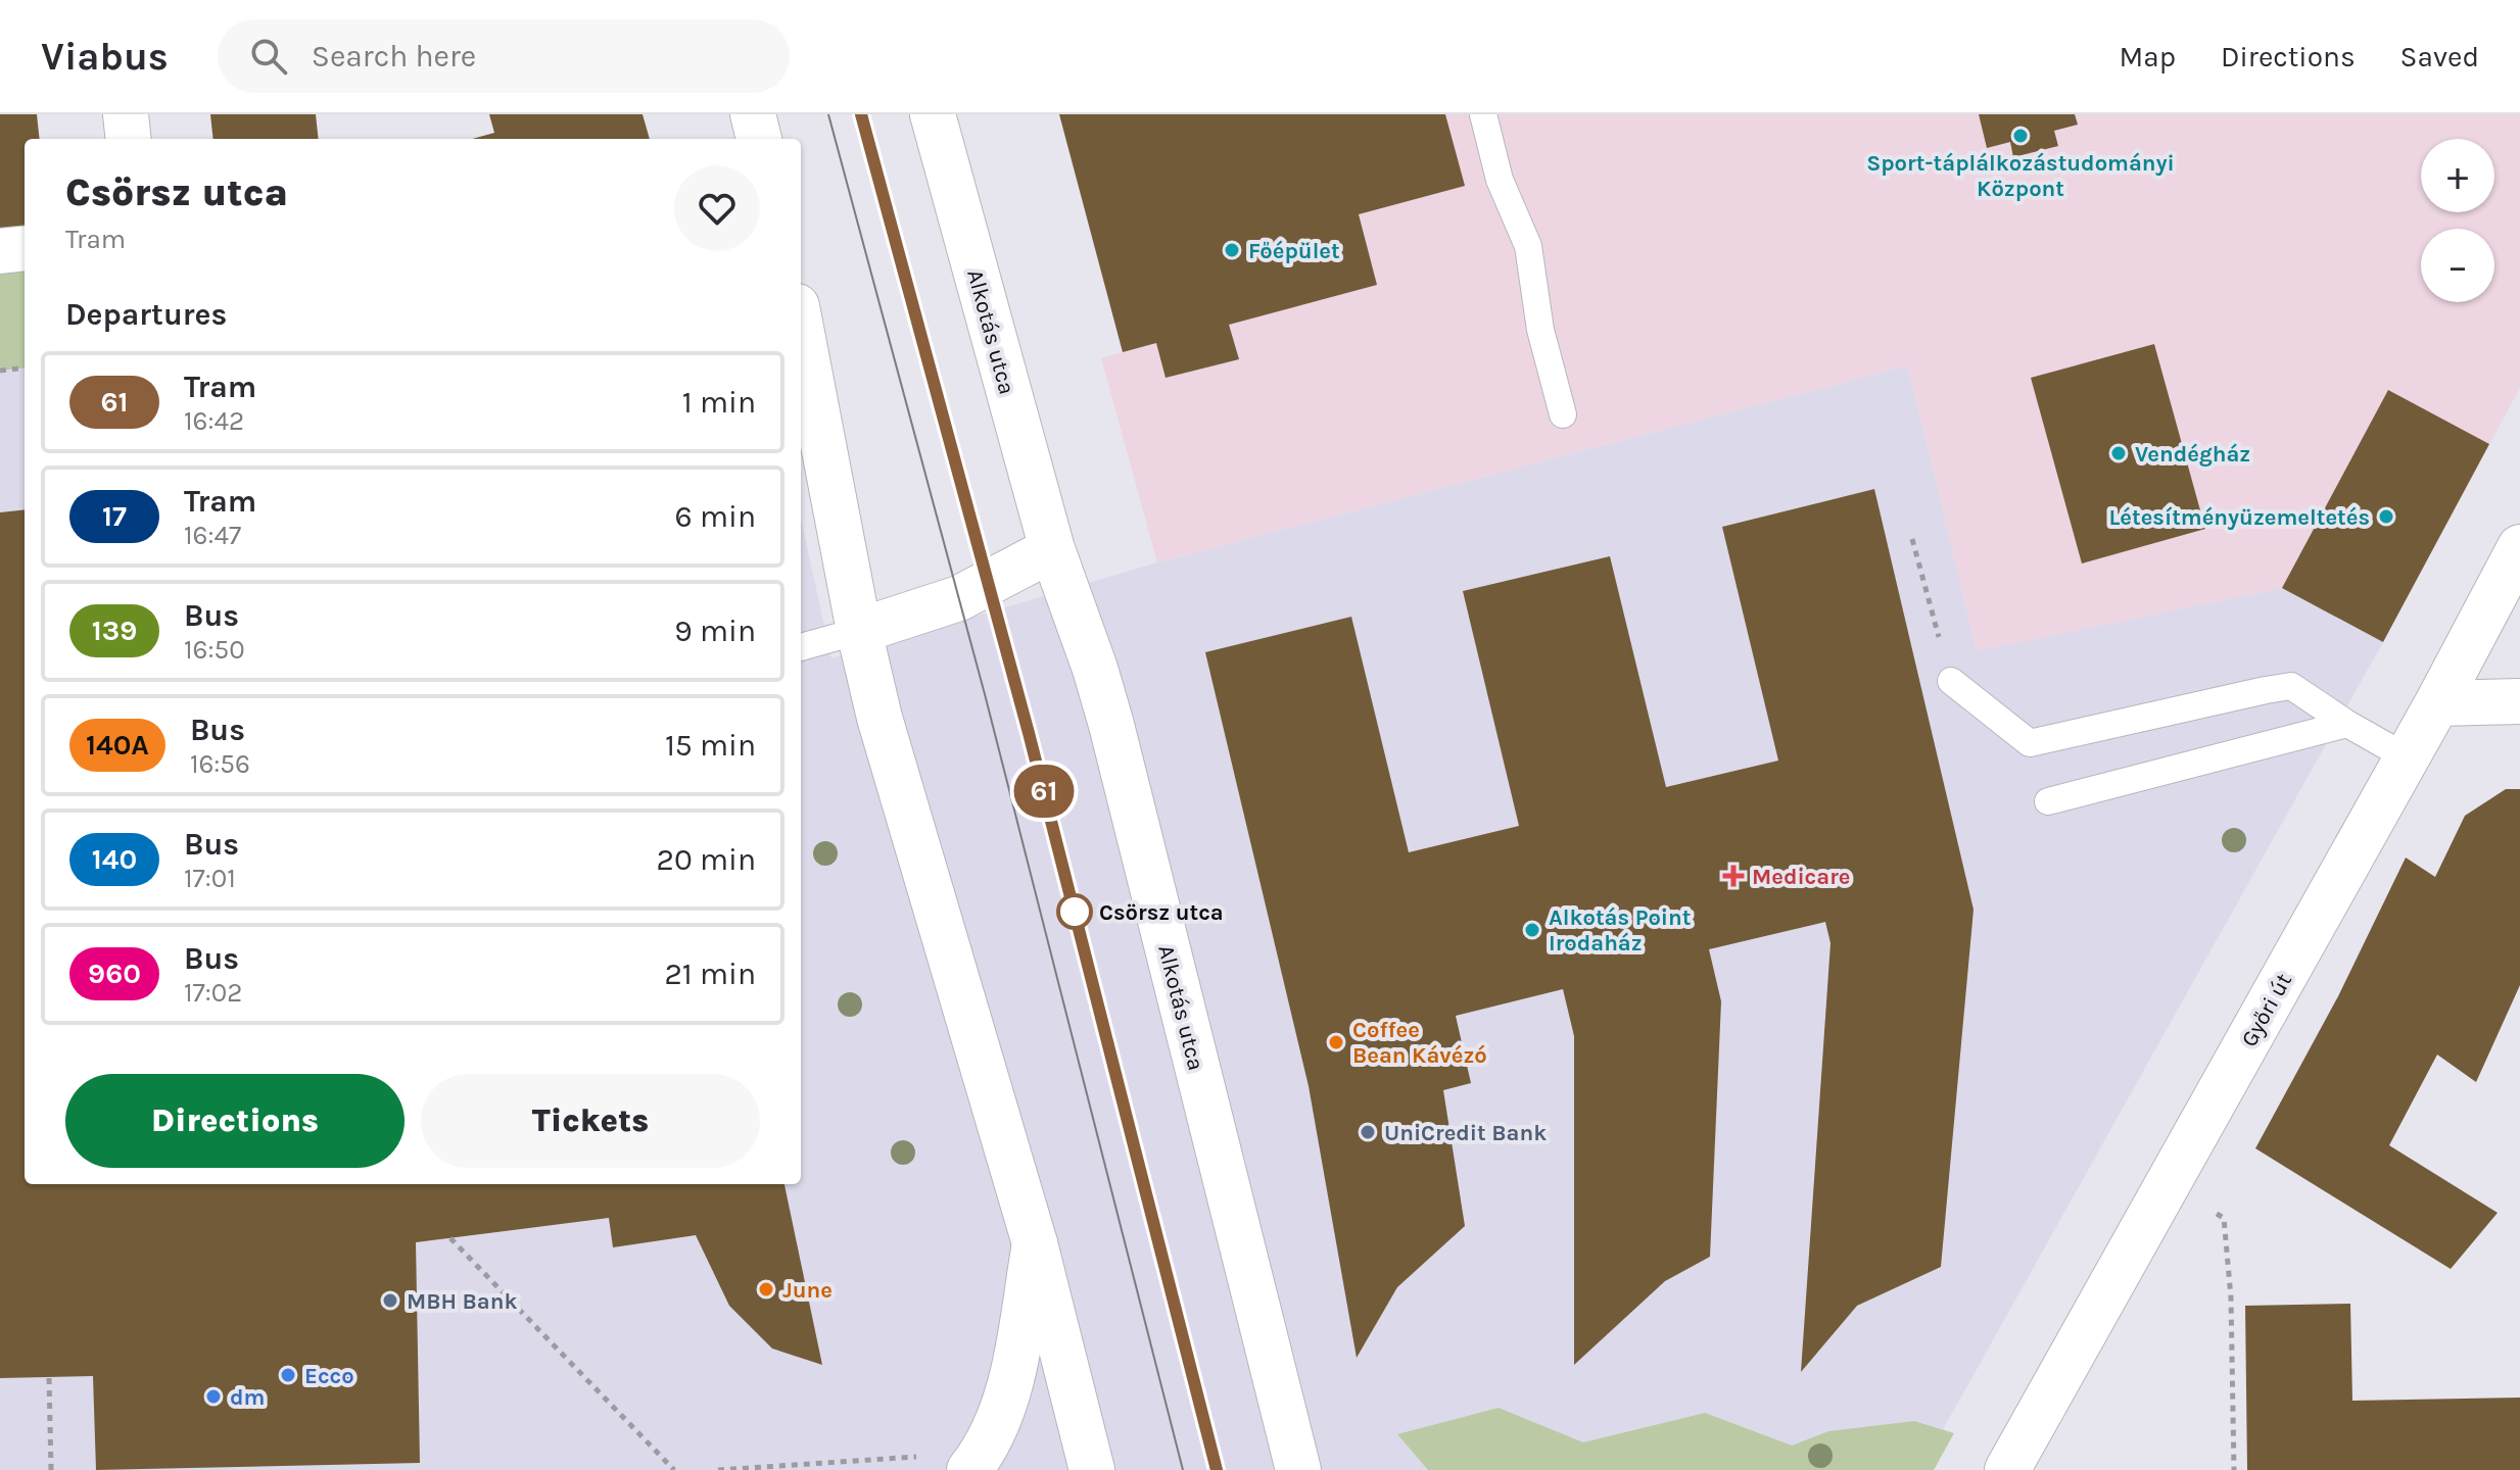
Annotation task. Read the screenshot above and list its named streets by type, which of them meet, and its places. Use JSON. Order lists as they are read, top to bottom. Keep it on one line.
{"streets":{"main road":["Alkotás utca","Győri út"]},"places":{"other":["Sport-táplálkozástudományi Központ","Főépület","Vendégház","Létesítményüzemeltetés","Csörsz utca","Alkotás Point Irodaház","Coffee Bean Kávézó","UniCredit Bank","June","MBH Bank","Ecco","dm"],"health":["Medicare"]},"lines":["tram line 61"],"page":{"header":"Viabus","search":"Search here","nav":["Map","Directions","Saved"],"on_map":"61","map_buttons":["+","−"],"heading":[["Csörsz utca","Tram"],"Departures"],"list":[{"mark":"61","name":"Tram","note":"16:42","value":"1 min"},{"mark":"17","name":"Tram","note":"16:47","value":"6 min"},{"mark":"139","name":"Bus","note":"16:50","value":"9 min"},{"mark":"140A","name":"Bus","note":"16:56","value":"15 min"},{"mark":"140","name":"Bus","note":"17:01","value":"20 min"},{"mark":"960","name":"Bus","note":"17:02","value":"21 min"}],"buttons":["Directions","Tickets"]}}
